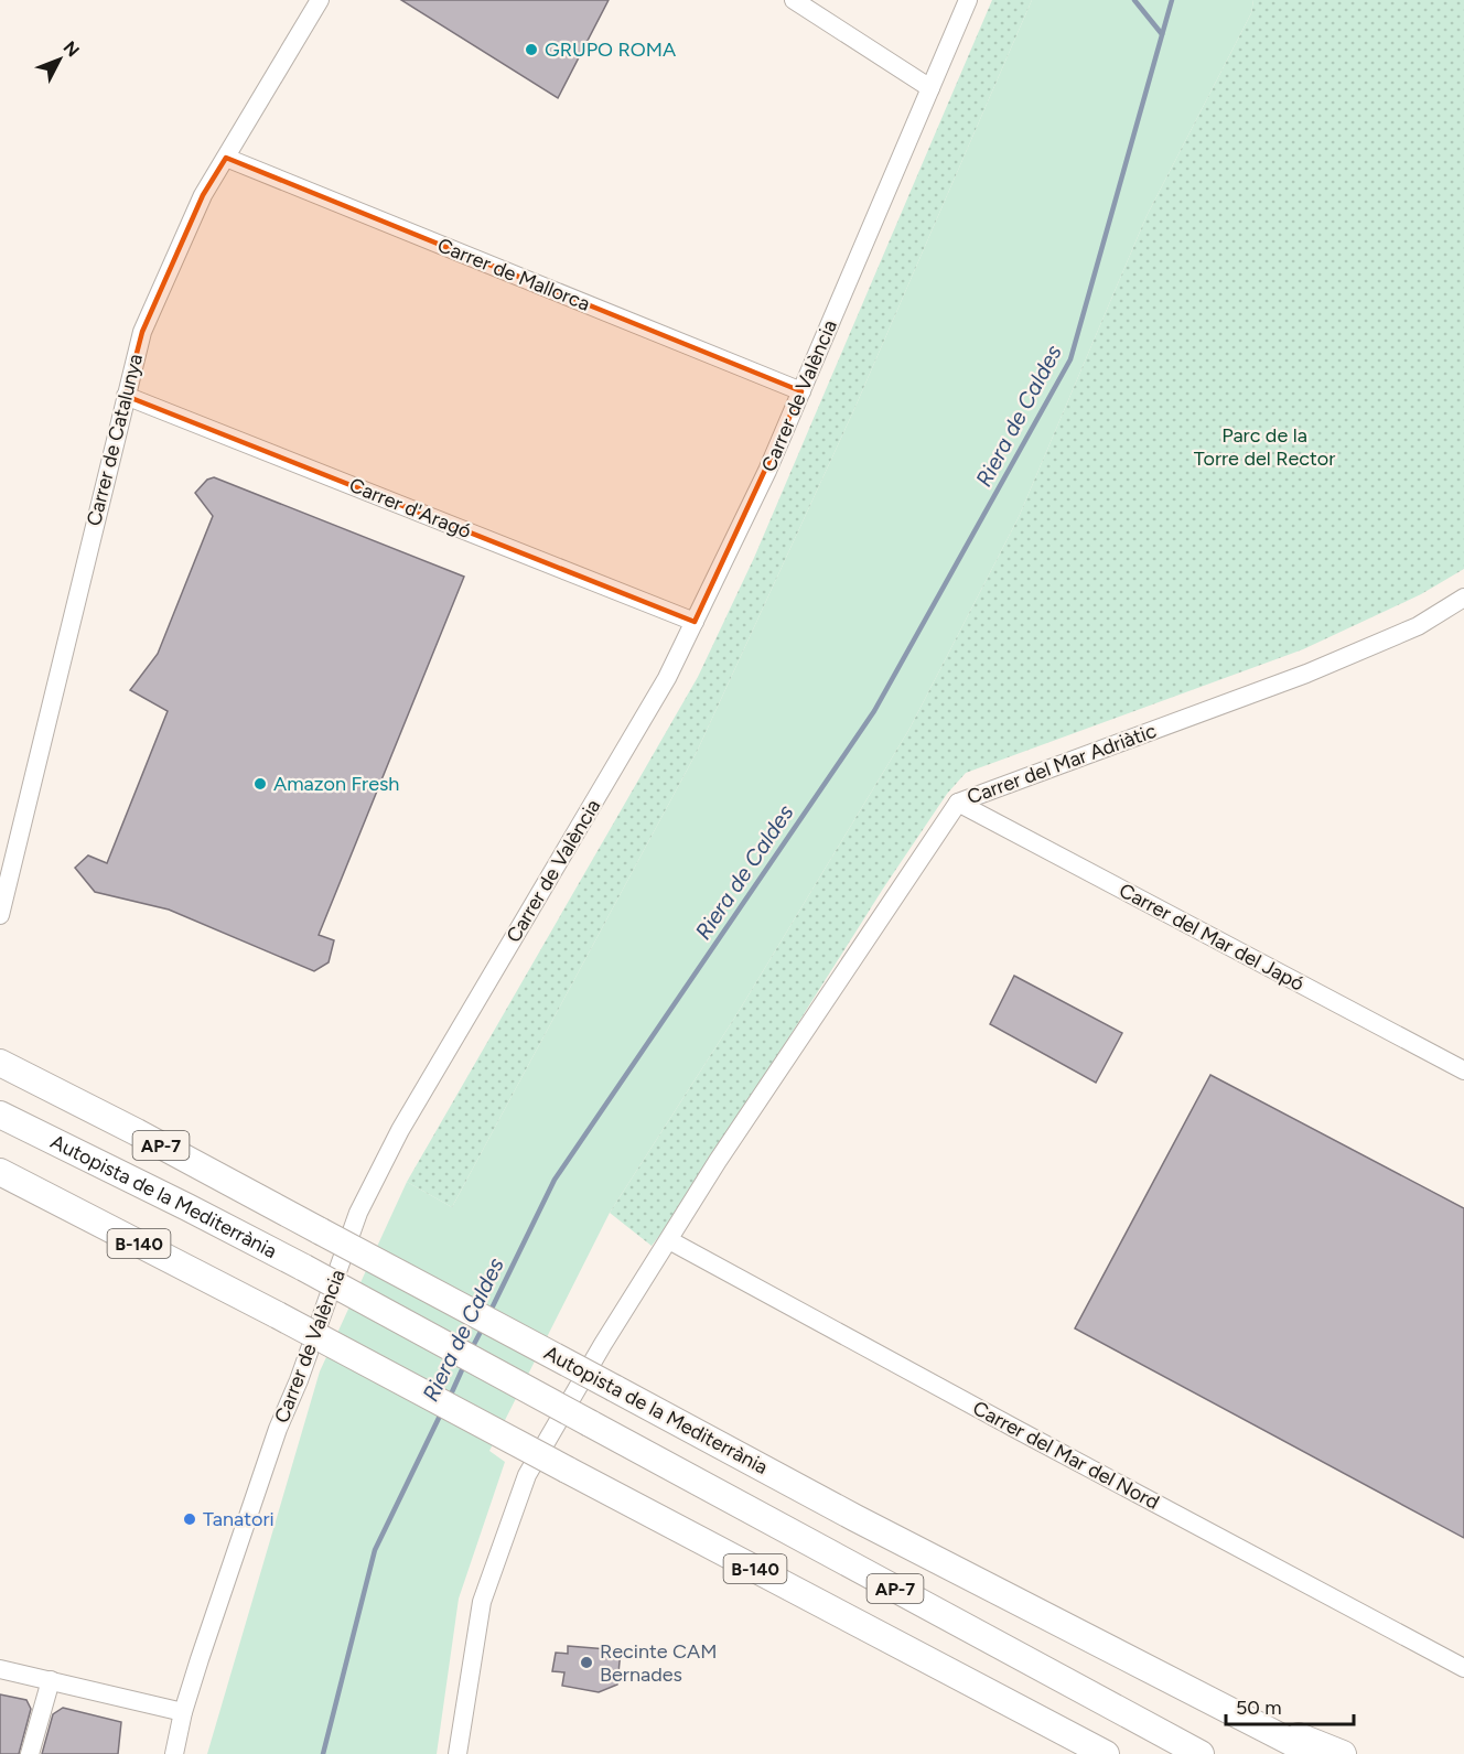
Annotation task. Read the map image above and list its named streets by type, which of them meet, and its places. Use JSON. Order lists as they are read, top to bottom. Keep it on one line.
{"streets":{"highway":["AP-7","Autopista de la Mediterrània","B-140"],"street":["Carrer de Mallorca","Carrer de València","Carrer de Catalunya","Carrer d'Aragó","Carrer del Mar Adriàtic","Carrer del Mar del Japó","Carrer del Mar del Nord"]},"crossings":[["Carrer de Mallorca","Carrer de València"],["Carrer de Mallorca","Carrer de Catalunya"],["Carrer de València","Carrer d'Aragó"],["Carrer de Catalunya","Carrer d'Aragó"],["Carrer del Mar Adriàtic","Carrer del Mar del Japó"],["Carrer del Mar Adriàtic","Carrer del Mar del Nord"]],"water":["Riera de Caldes"],"parks":["Parc de la Torre del Rector"],"places":["GRUPO ROMA","Amazon Fresh","Tanatori","Recinte CAM Bernades"],"scale_bar":"50 m","north":"top right"}
